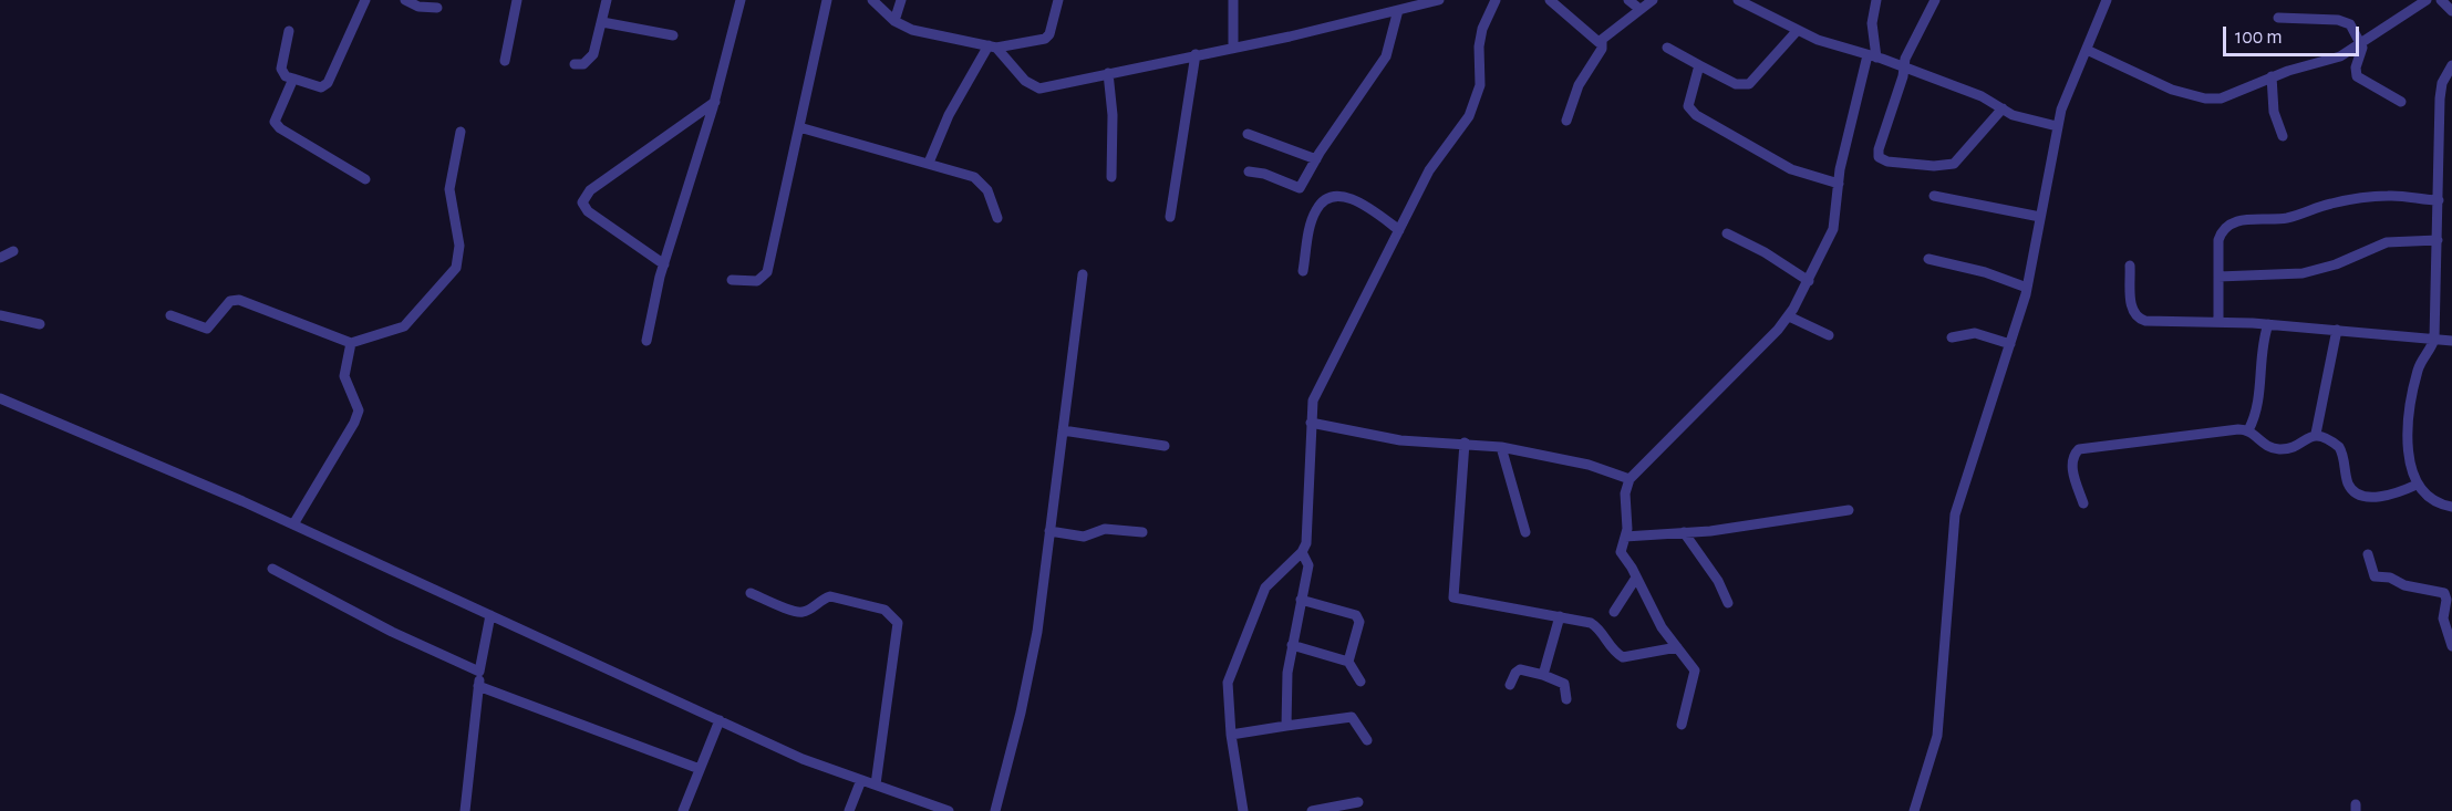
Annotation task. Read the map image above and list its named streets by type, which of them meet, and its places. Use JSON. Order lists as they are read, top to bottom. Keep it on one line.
{"scale_bar":"100 m"}
